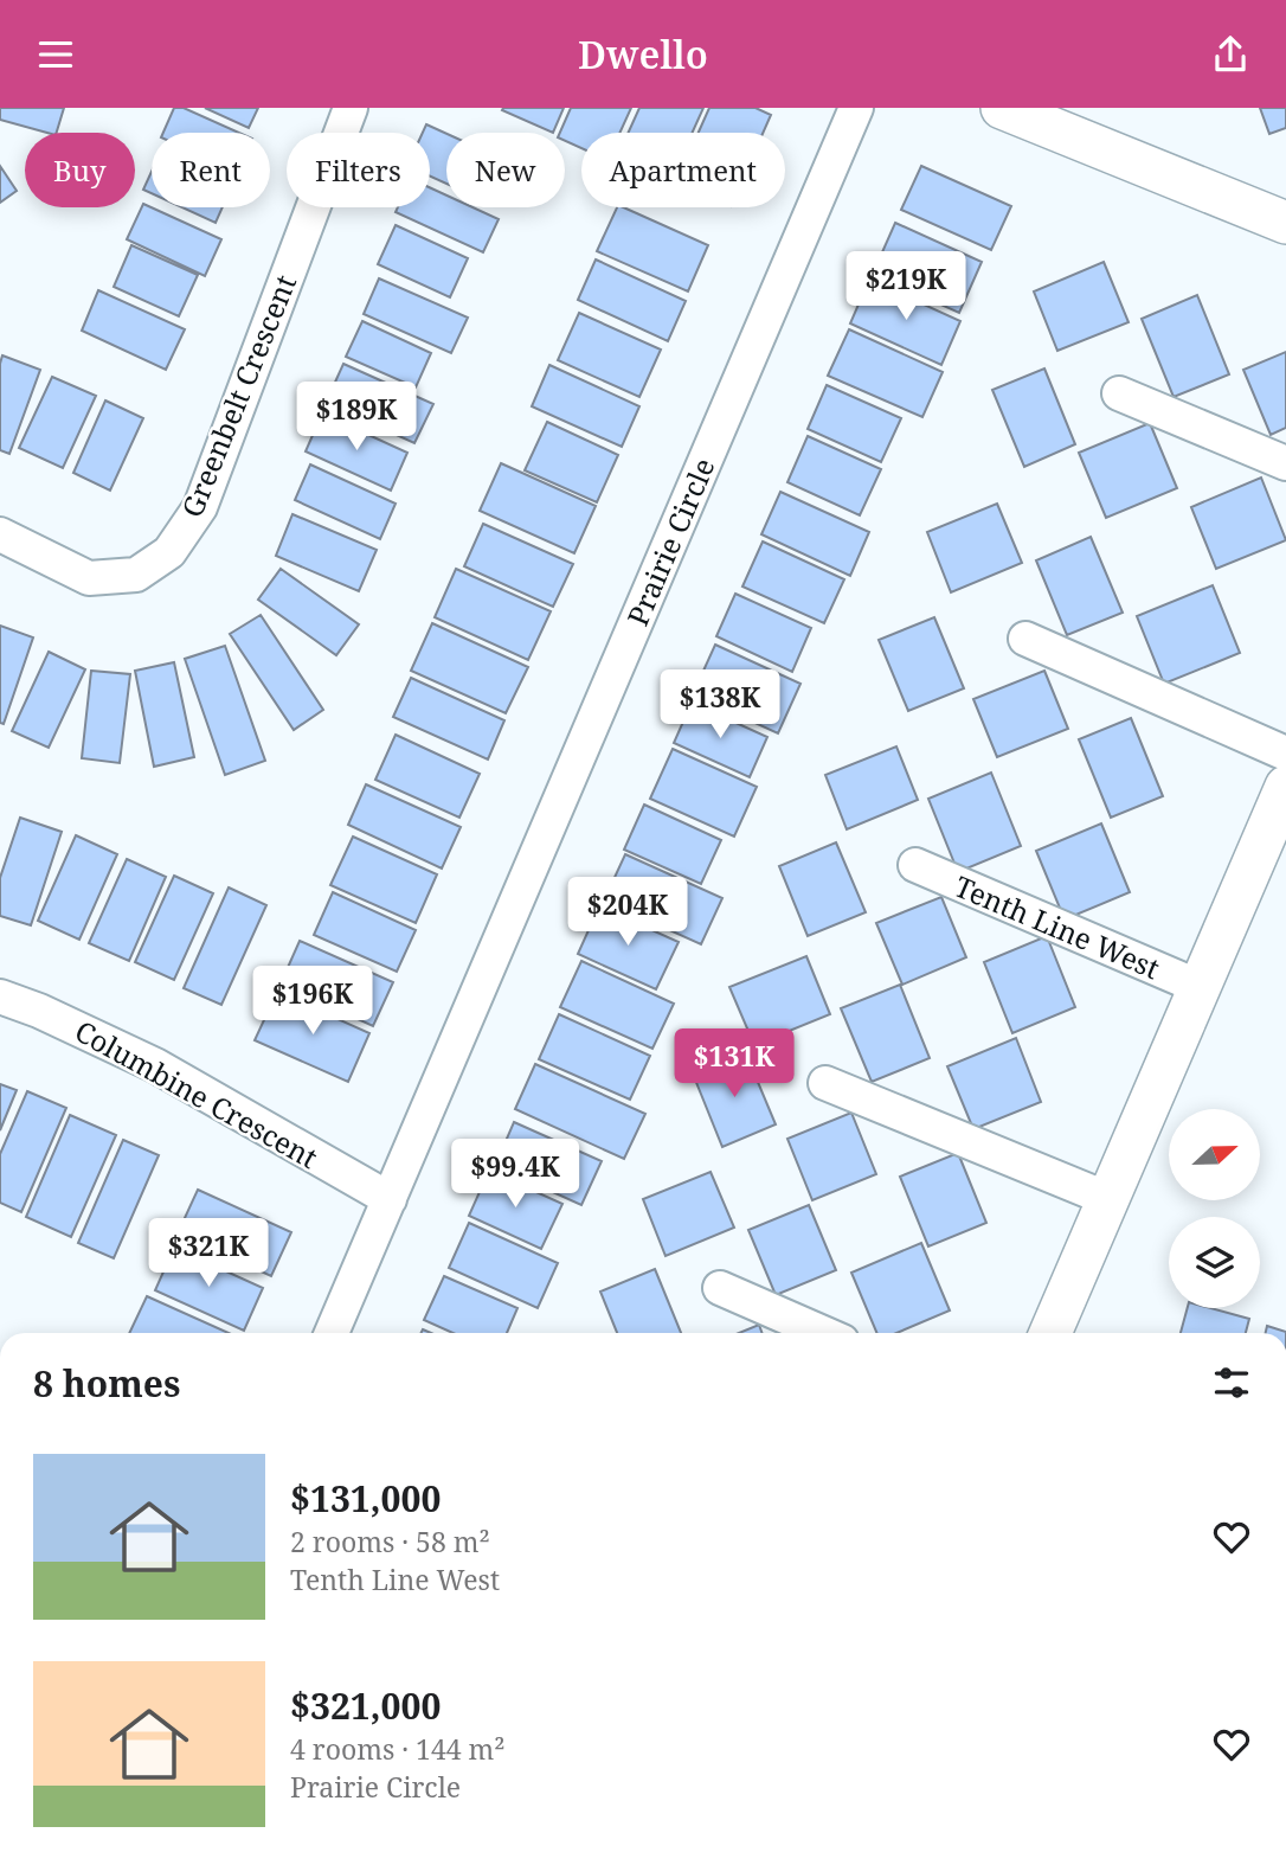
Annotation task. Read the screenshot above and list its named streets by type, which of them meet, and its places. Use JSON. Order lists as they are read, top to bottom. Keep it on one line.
{"streets":{"street":["Greenbelt Crescent","Prairie Circle","Tenth Line West","Columbine Crescent"]},"crossings":[["Prairie Circle","Columbine Crescent"]],"north":"right","page":{"header":"Dwello","chip":["Buy","Rent","Filters","New","Apartment"],"price":["$219K","$189K","$138K","$204K","$196K","$131K","$99.4K","$321K"],"heading":"8 homes","list":[{"name":"$131,000","note":"2 rooms · 58 m² · Tenth Line West"},{"name":"$321,000","note":"4 rooms · 144 m² · Prairie Circle"}]}}
